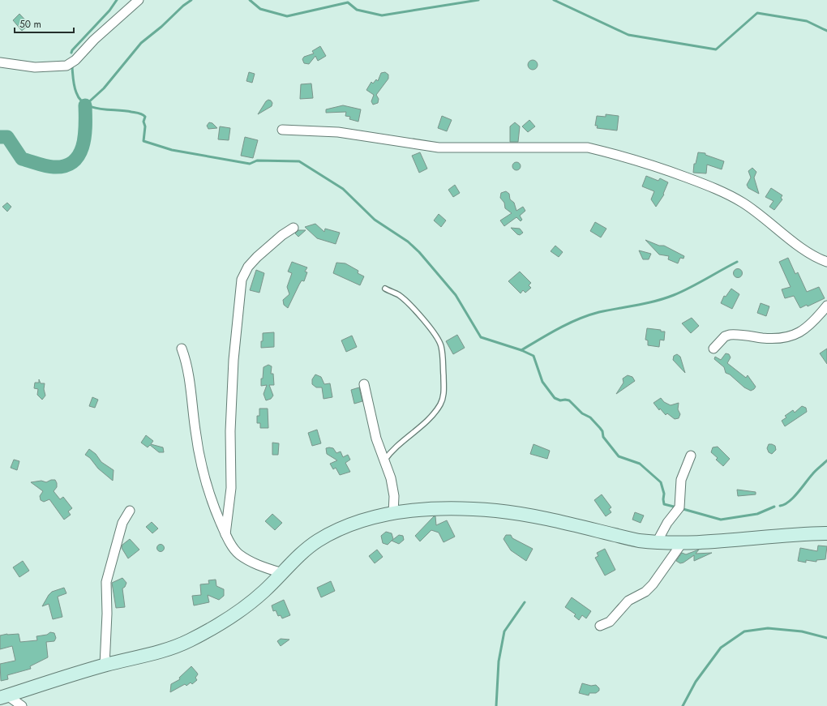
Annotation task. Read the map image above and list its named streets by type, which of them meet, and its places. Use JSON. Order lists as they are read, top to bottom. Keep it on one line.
{"scale_bar":"50 m"}
